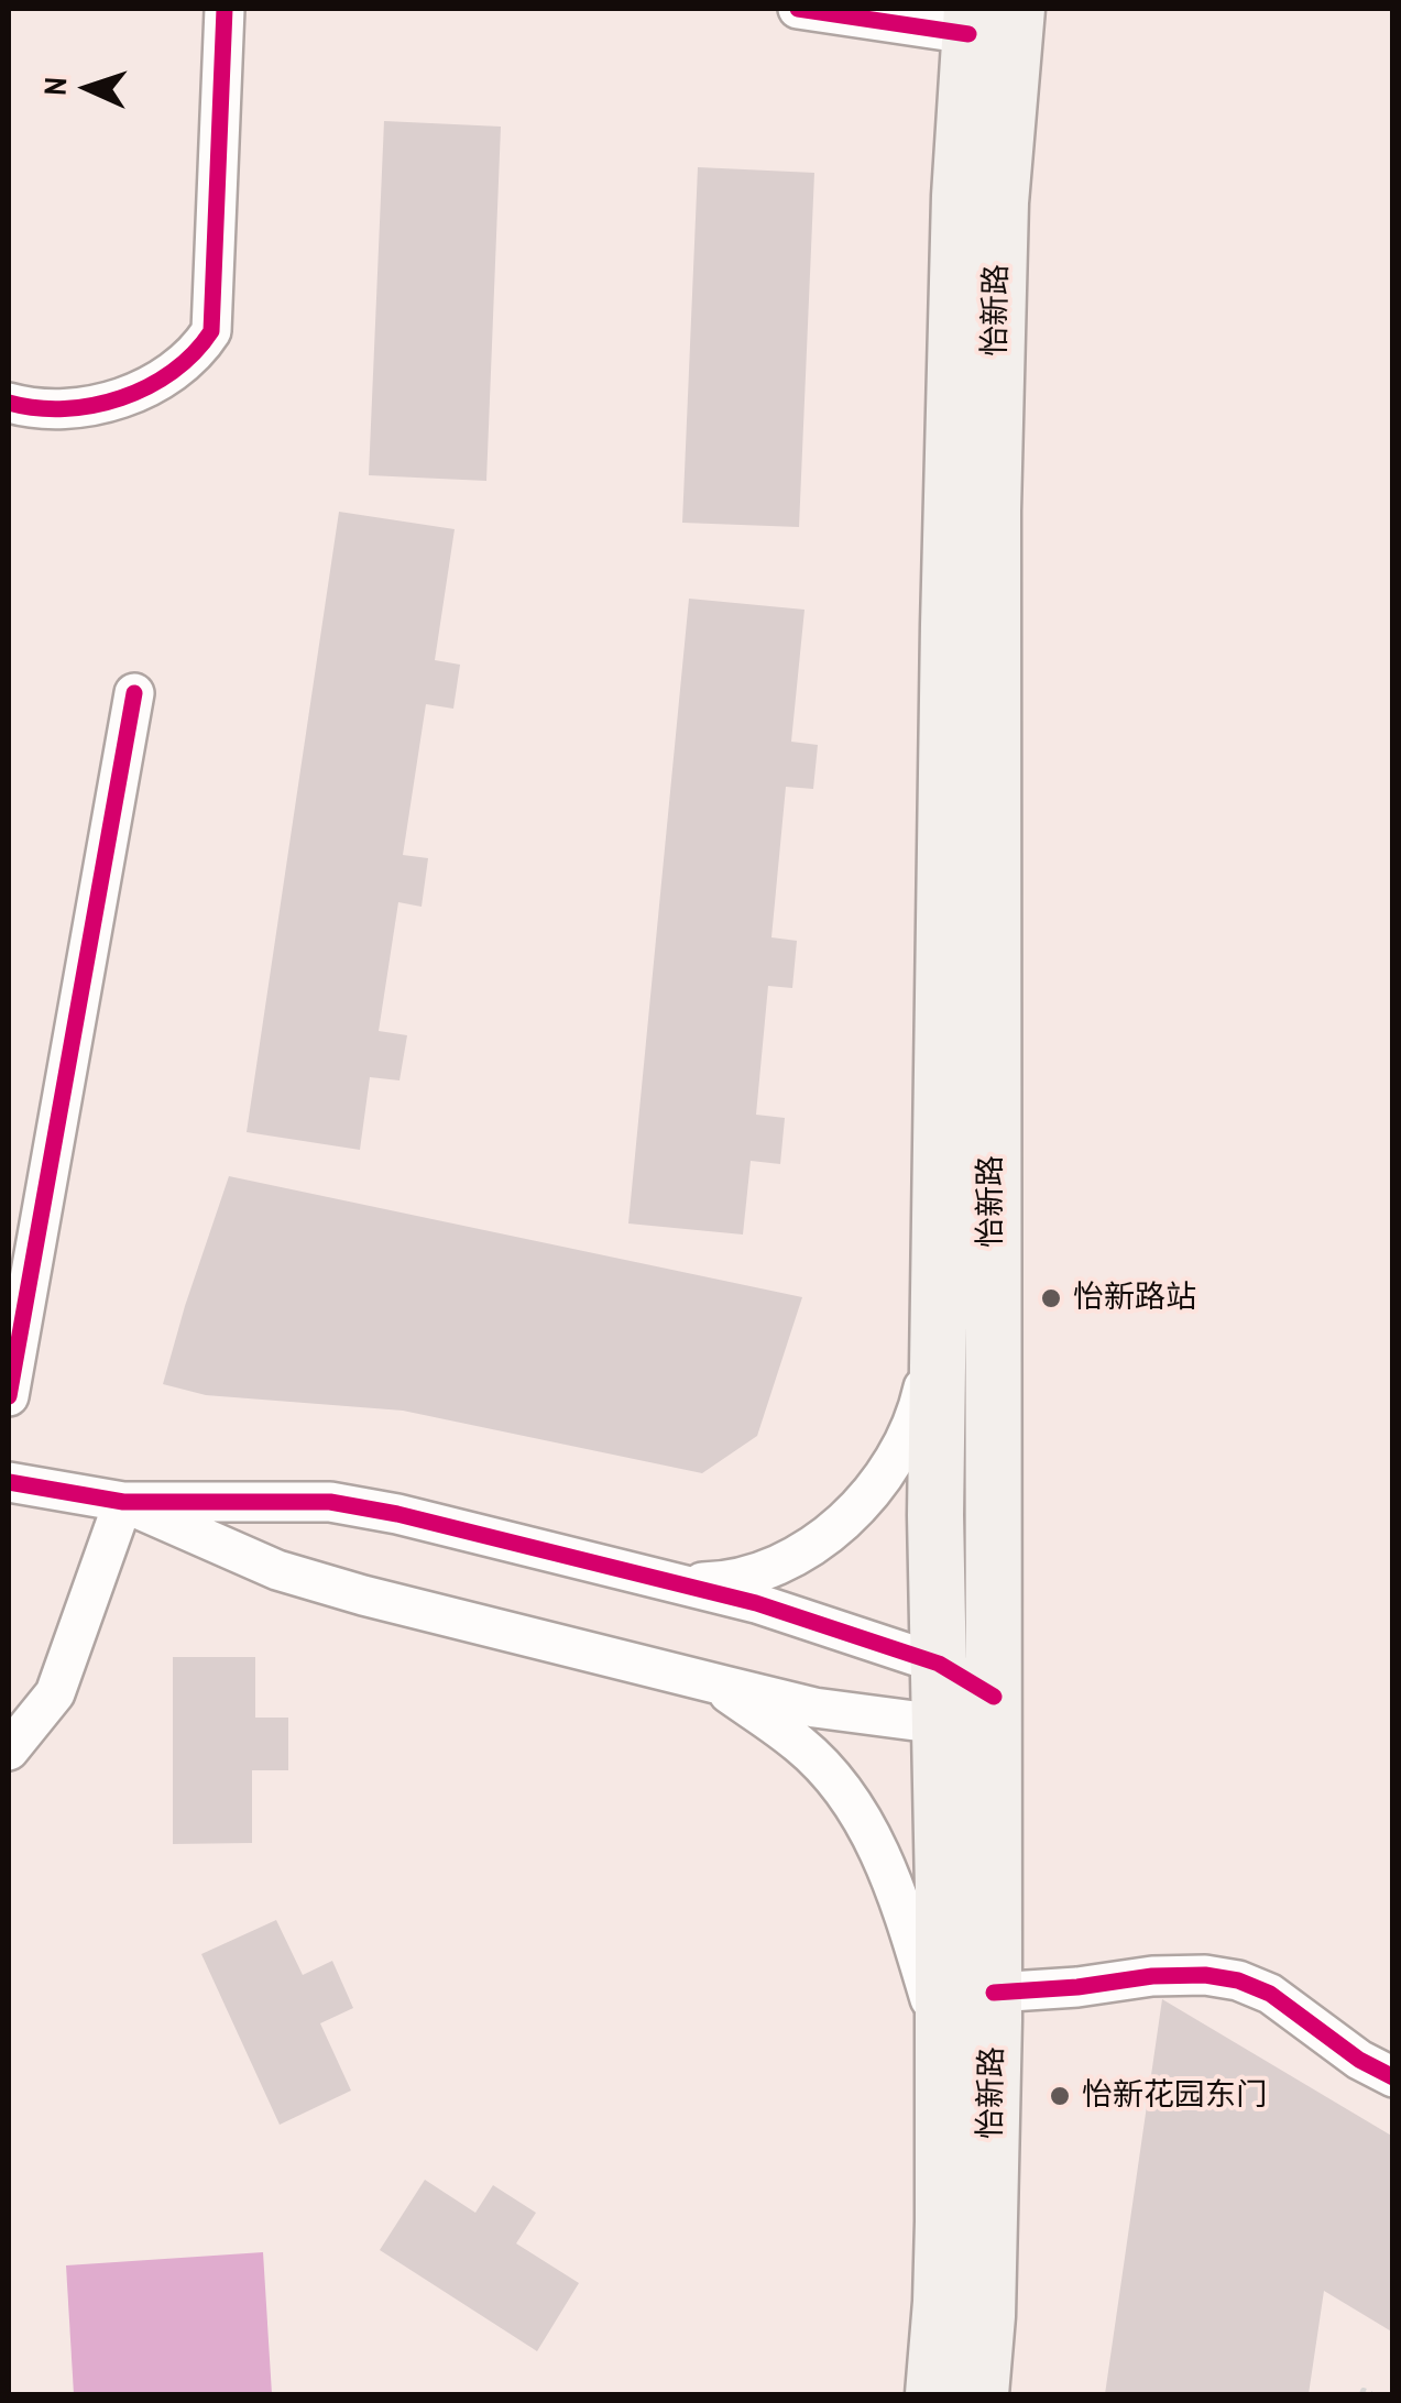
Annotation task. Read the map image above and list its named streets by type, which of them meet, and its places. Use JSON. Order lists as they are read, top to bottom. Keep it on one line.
{"streets":{"main road":["怡新路"]},"places":["怡新路站","怡新花园东门"],"north":"left"}
